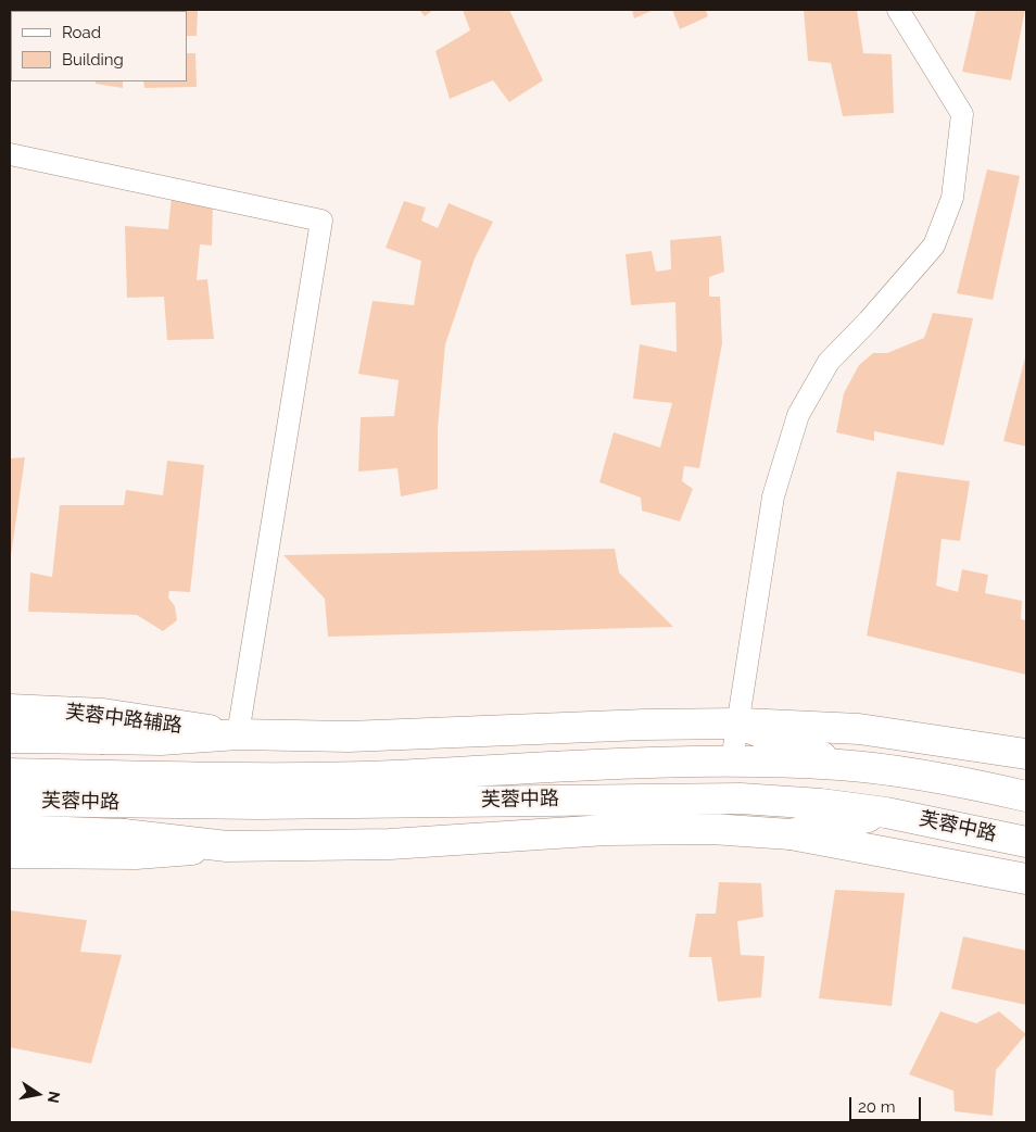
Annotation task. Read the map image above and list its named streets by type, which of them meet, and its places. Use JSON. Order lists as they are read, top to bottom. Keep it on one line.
{"streets":{"main road":["芙蓉中路辅路","芙蓉中路"]},"legend":["Road","Building"],"scale_bar":"20 m","north":"right"}
